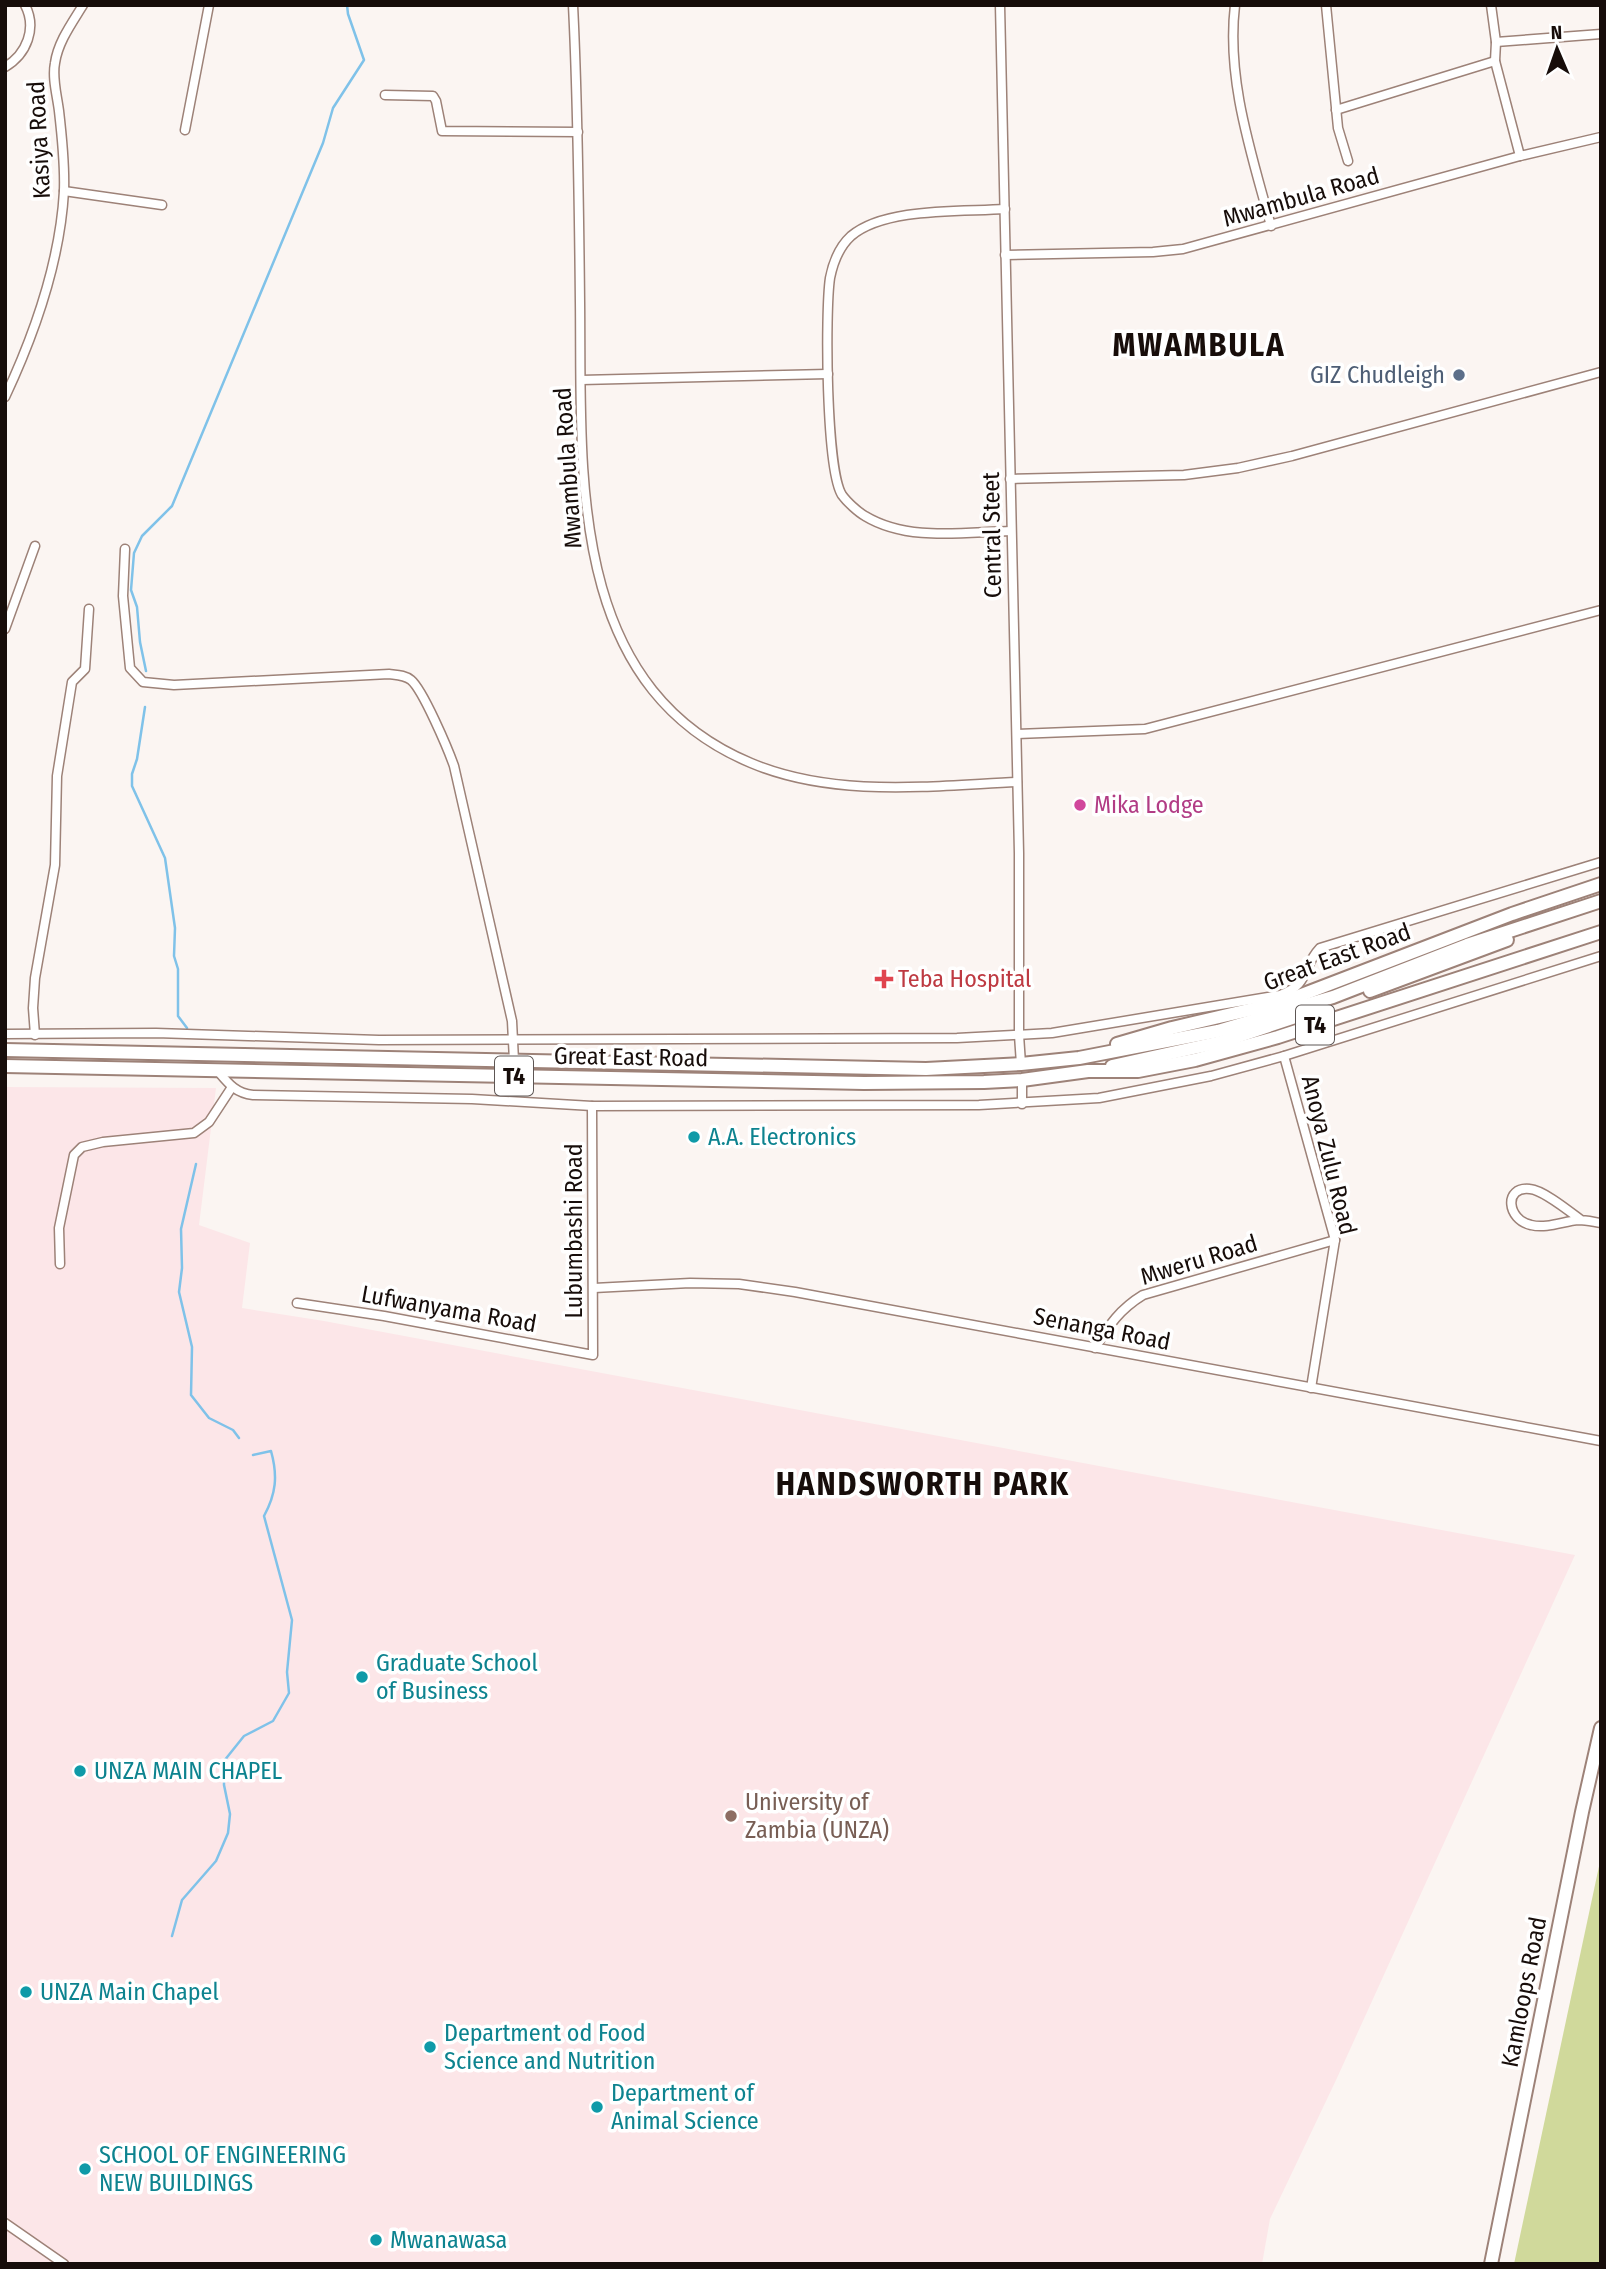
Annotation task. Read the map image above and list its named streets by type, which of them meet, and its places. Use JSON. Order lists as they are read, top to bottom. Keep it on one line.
{"streets":{"main road":["Great East Road","T4","Kamloops Road"],"street":["Kasiya Road","Mwambula Road","Central Steet","Anoya Zulu Road","Lubumbashi Road","Mweru Road","Lufwanyama Road","Senanga Road"]},"crossings":[["Mwambula Road","Central Steet"],["Central Steet","Great East Road"],["Anoya Zulu Road","Mweru Road"],["Anoya Zulu Road","Senanga Road"],["Lubumbashi Road","Lufwanyama Road"],["Lubumbashi Road","Senanga Road"],["Mweru Road","Senanga Road"]],"districts":["MWAMBULA","HANDSWORTH PARK"],"places":{"other":["GIZ Chudleigh","Mika Lodge","A.A. Electronics","Graduate School of Business","UNZA MAIN CHAPEL","University of Zambia (UNZA)","UNZA Main Chapel","Department od Food Science and Nutrition","Department of Animal Science","SCHOOL OF ENGINEERING NEW BUILDINGS","Mwanawasa"],"health":["Teba Hospital"]},"north":"top"}
